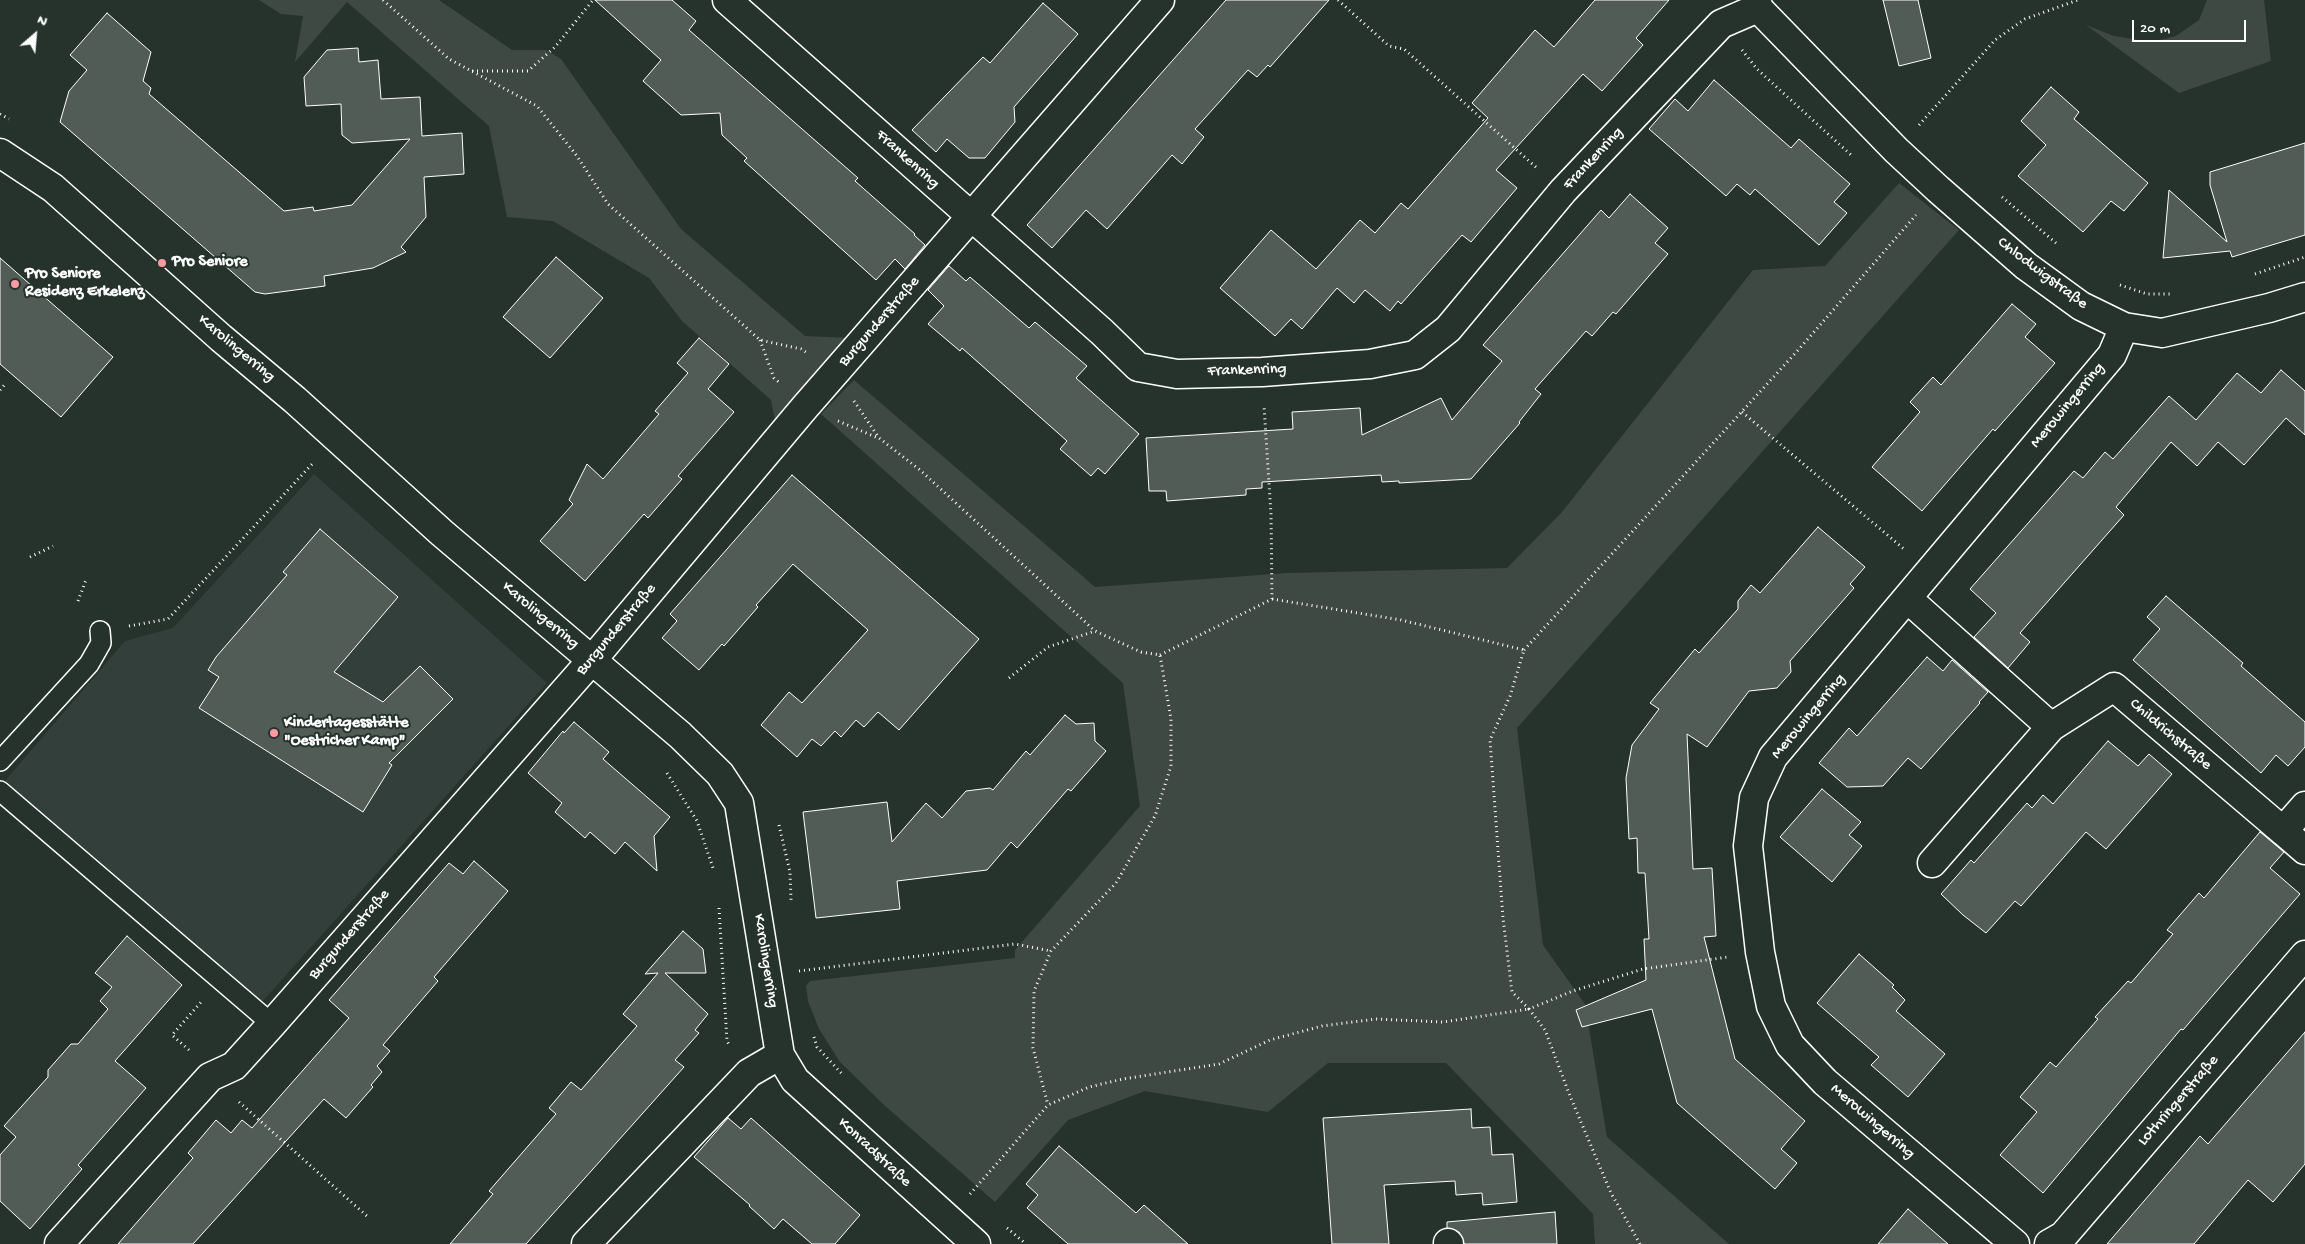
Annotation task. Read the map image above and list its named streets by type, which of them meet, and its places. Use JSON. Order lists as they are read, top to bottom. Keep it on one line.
{"streets":{"street":["Frankenring","Chlodwigstraße","Burgunderstraße","Karolingerring","Merowingerring","Childrichstraße","Lothringerstraße","Konradstraße"]},"crossings":[["Frankenring","Chlodwigstraße"],["Frankenring","Burgunderstraße"],["Chlodwigstraße","Merowingerring"],["Burgunderstraße","Karolingerring"],["Karolingerring","Konradstraße"]],"places":["Pro Seniore","Pro Seniore Residenz Erkelenz","Kindertagesstätte \"Oestricher Kamp\""],"scale_bar":"20 m","north":"top right"}
